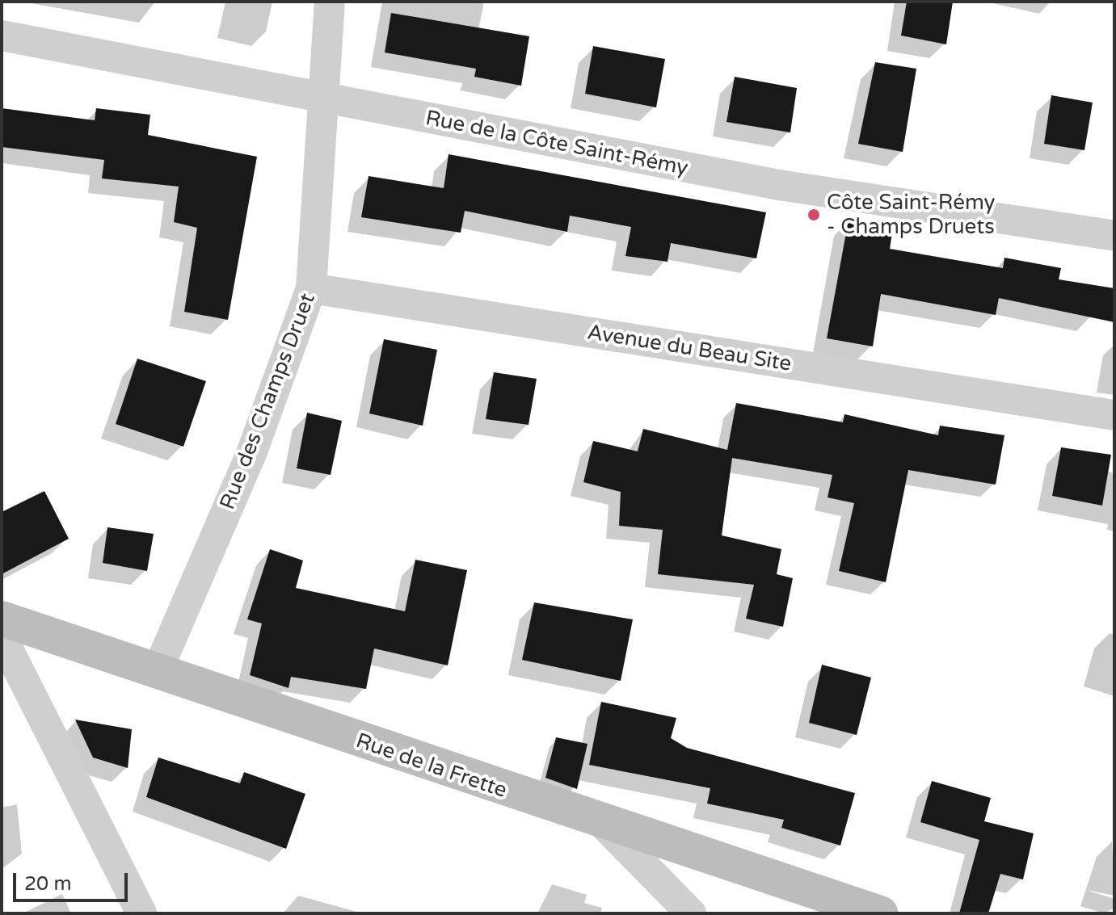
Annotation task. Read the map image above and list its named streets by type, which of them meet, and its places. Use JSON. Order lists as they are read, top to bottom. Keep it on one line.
{"streets":{"street":["Rue de la Côte Saint-Rémy","Avenue du Beau Site","Rue des Champs Druet","Rue de la Frette"]},"crossings":[["Rue de la Côte Saint-Rémy","Rue des Champs Druet"],["Avenue du Beau Site","Rue des Champs Druet"],["Rue des Champs Druet","Rue de la Frette"]],"places":["Côte Saint-Rémy - Champs Druets"],"scale_bar":"20 m"}
